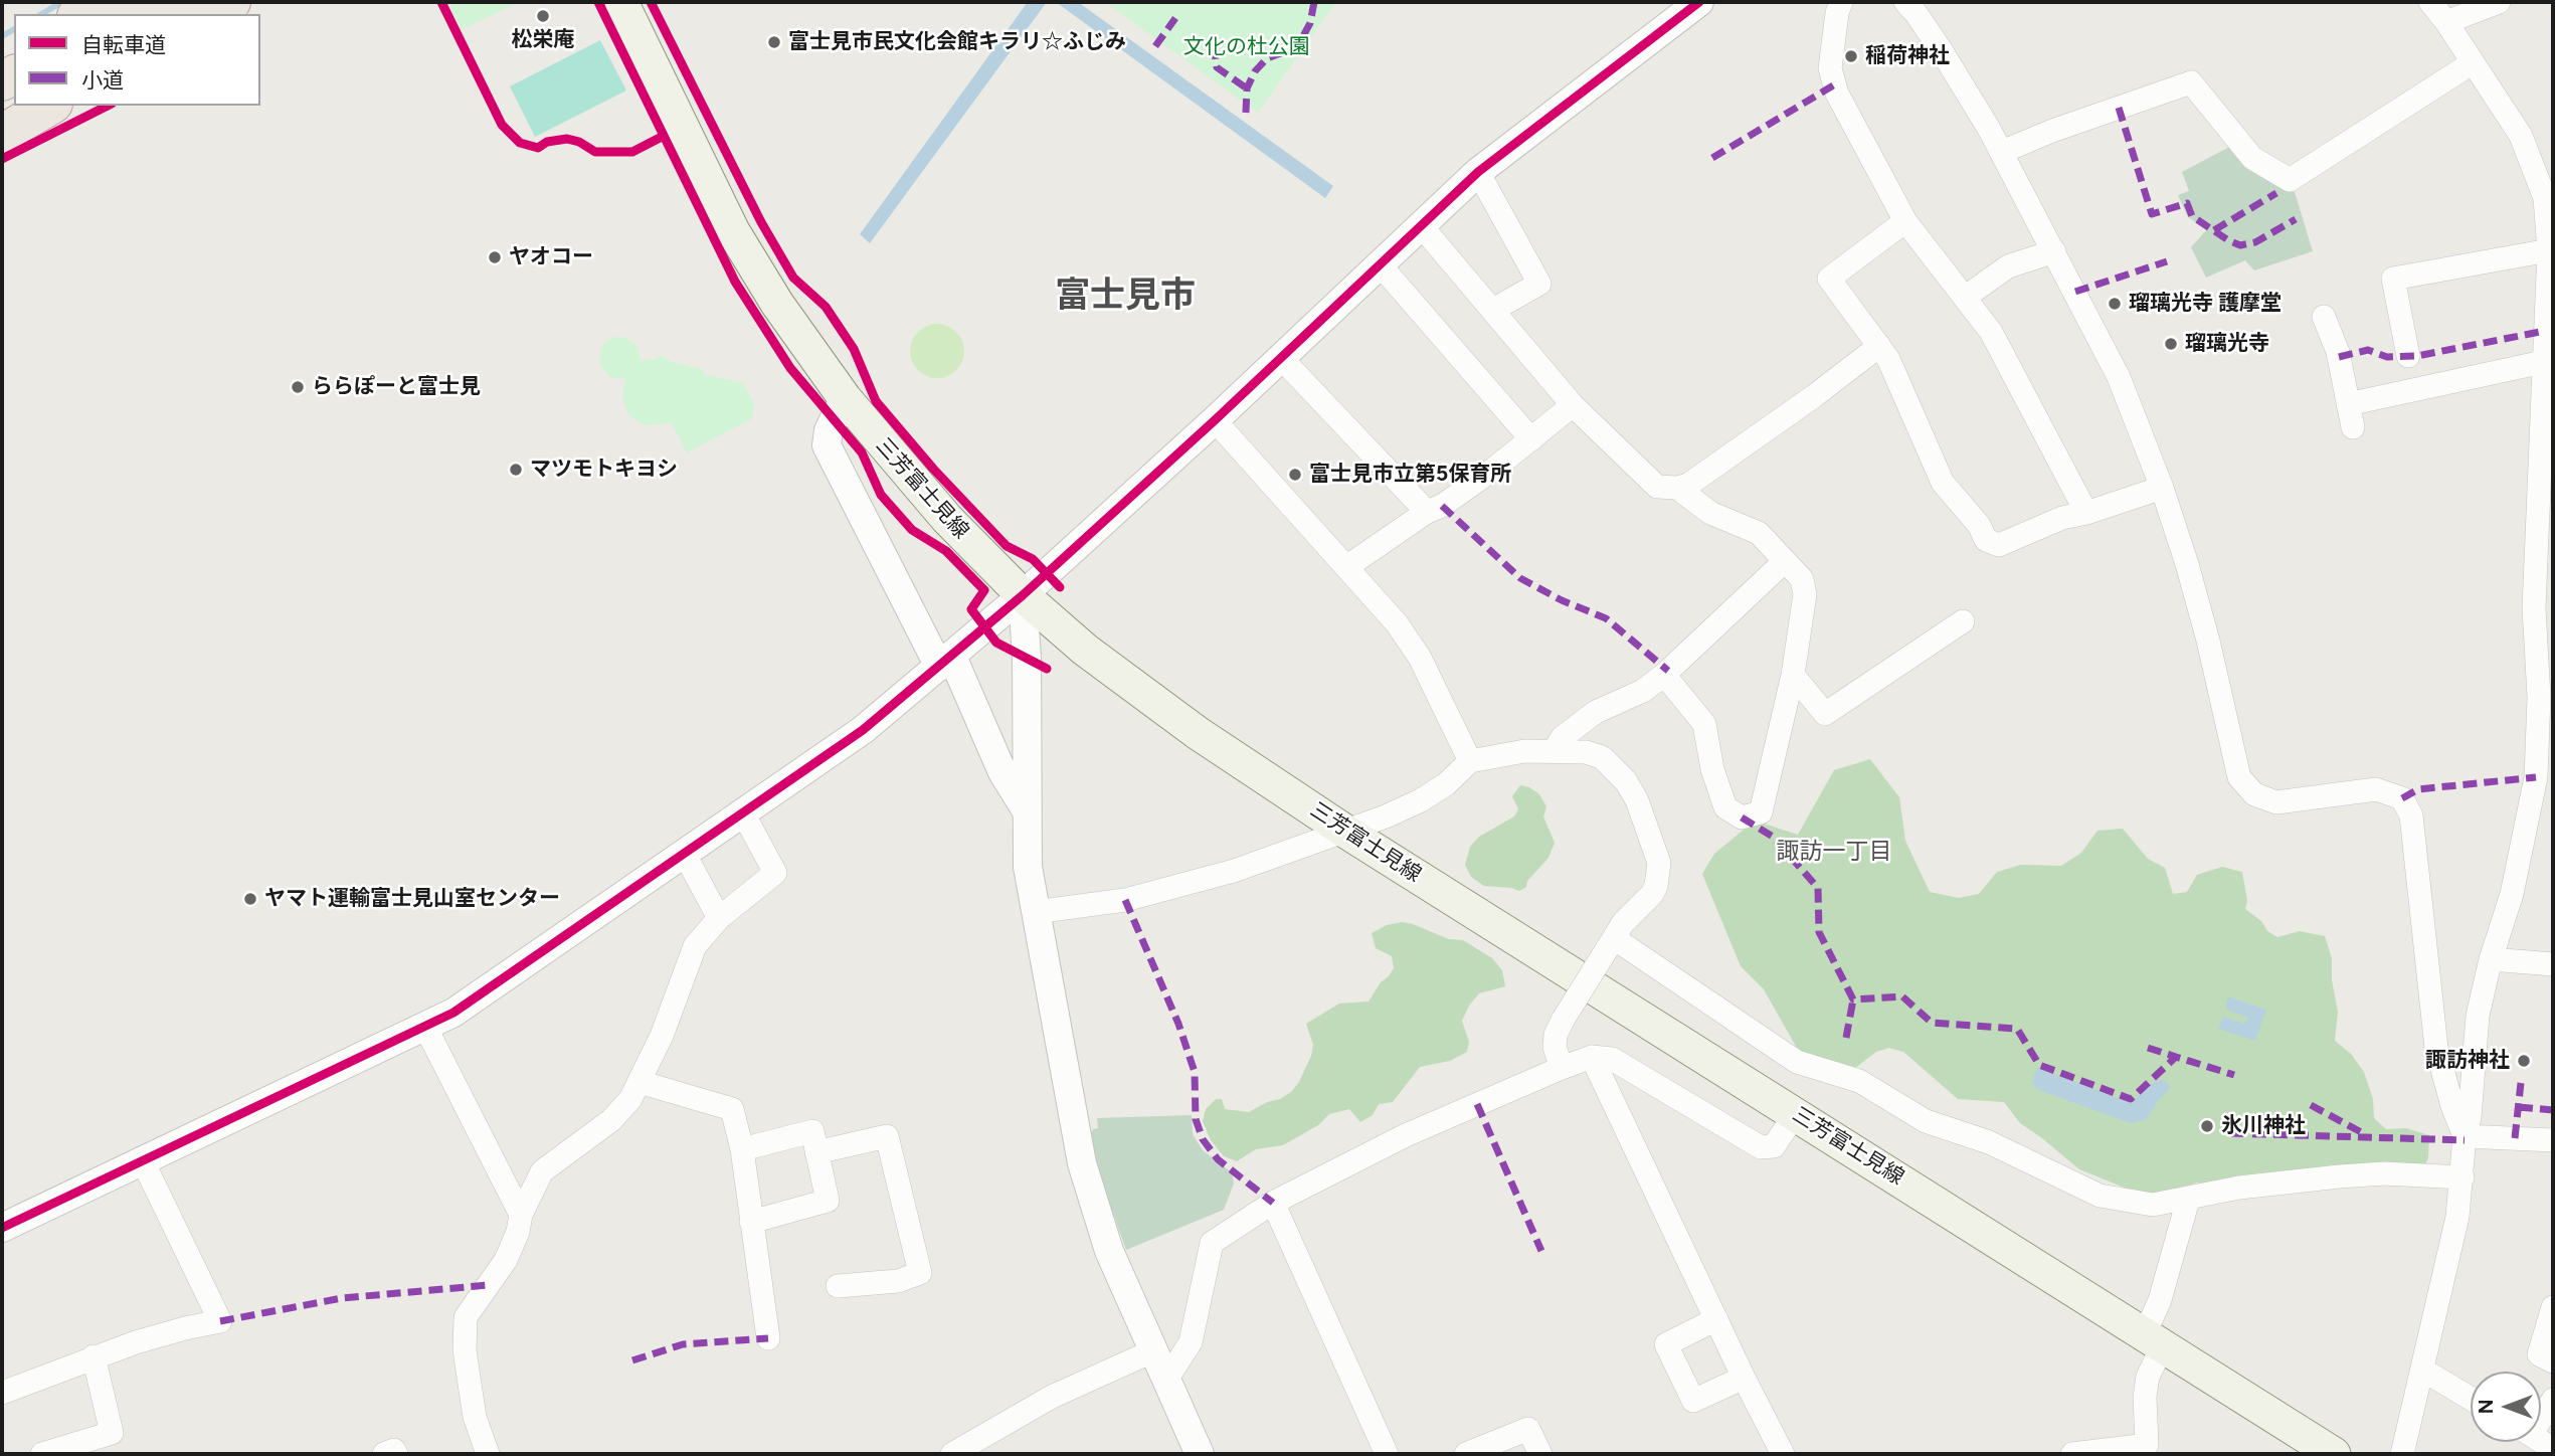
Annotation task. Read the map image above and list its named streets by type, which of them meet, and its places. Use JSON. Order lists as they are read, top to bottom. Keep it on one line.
{"streets":{"main road":["三芳富士見線"]},"districts":["富士見市","諏訪一丁目"],"parks":["文化の杜公園"],"places":["松栄庵","富士見市民文化会館キラリ☆ふじみ","稲荷神社","ヤオコー","瑠璃光寺 護摩堂","瑠璃光寺","ららぽーと富士見","マツモトキヨシ","富士見市立第5保育所","ヤマト運輸富士見山室センター","諏訪神社","氷川神社"],"legend":["自転車道","小道"],"north":"left"}
